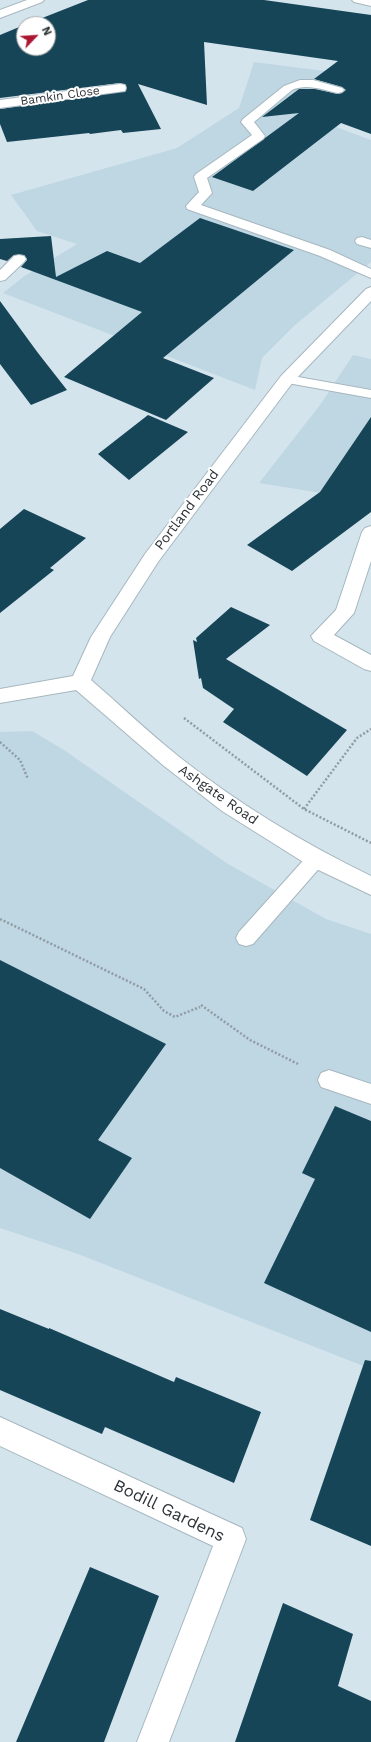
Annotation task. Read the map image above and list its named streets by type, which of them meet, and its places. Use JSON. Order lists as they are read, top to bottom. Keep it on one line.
{"streets":{"street":["Bamkin Close","Portland Road","Ashgate Road","Bodill Gardens"]},"crossings":[["Portland Road","Ashgate Road"]],"north":"top right"}
